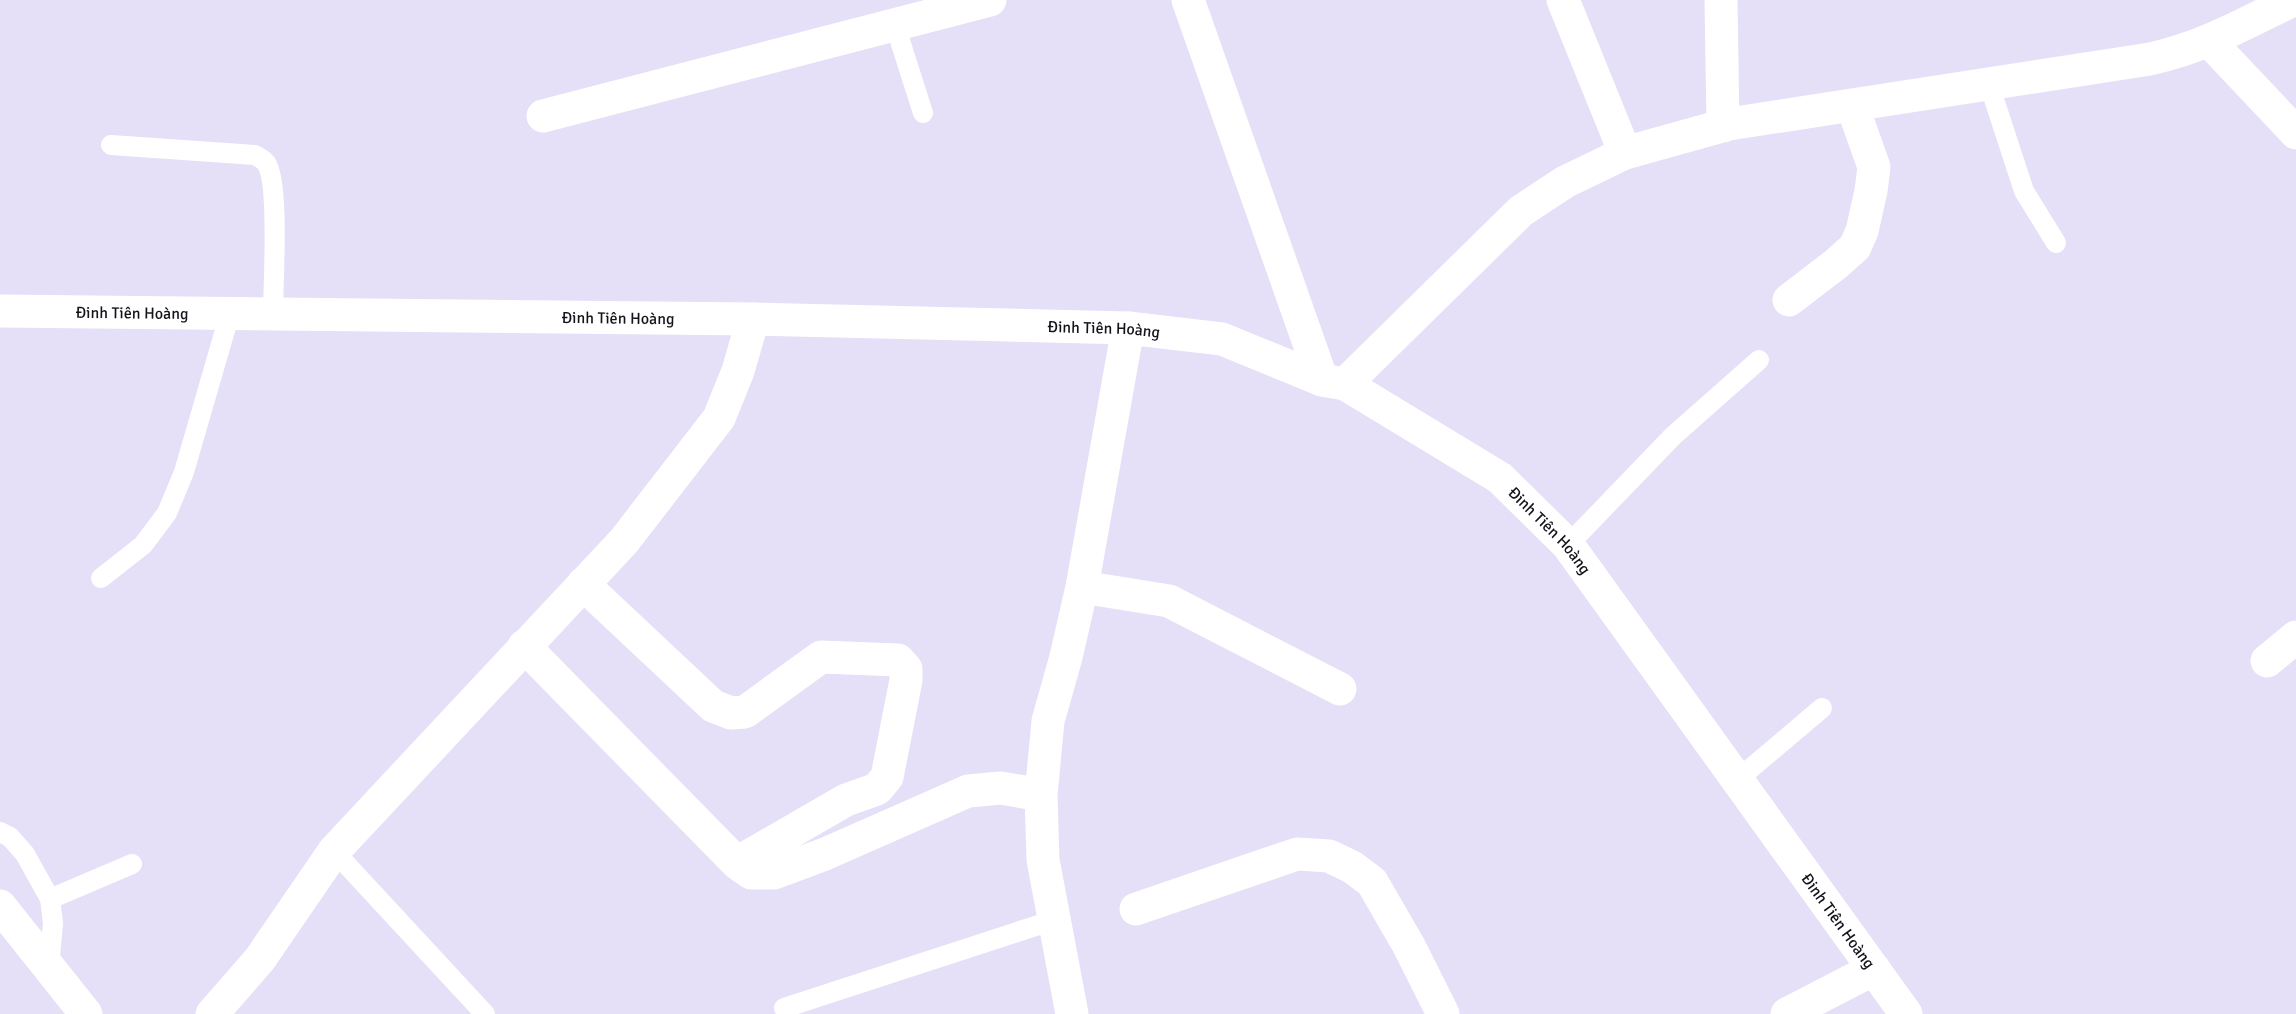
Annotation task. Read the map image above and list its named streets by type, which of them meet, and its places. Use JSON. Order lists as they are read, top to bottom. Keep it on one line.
{"streets":{"street":["Đinh Tiên Hoàng"]}}
